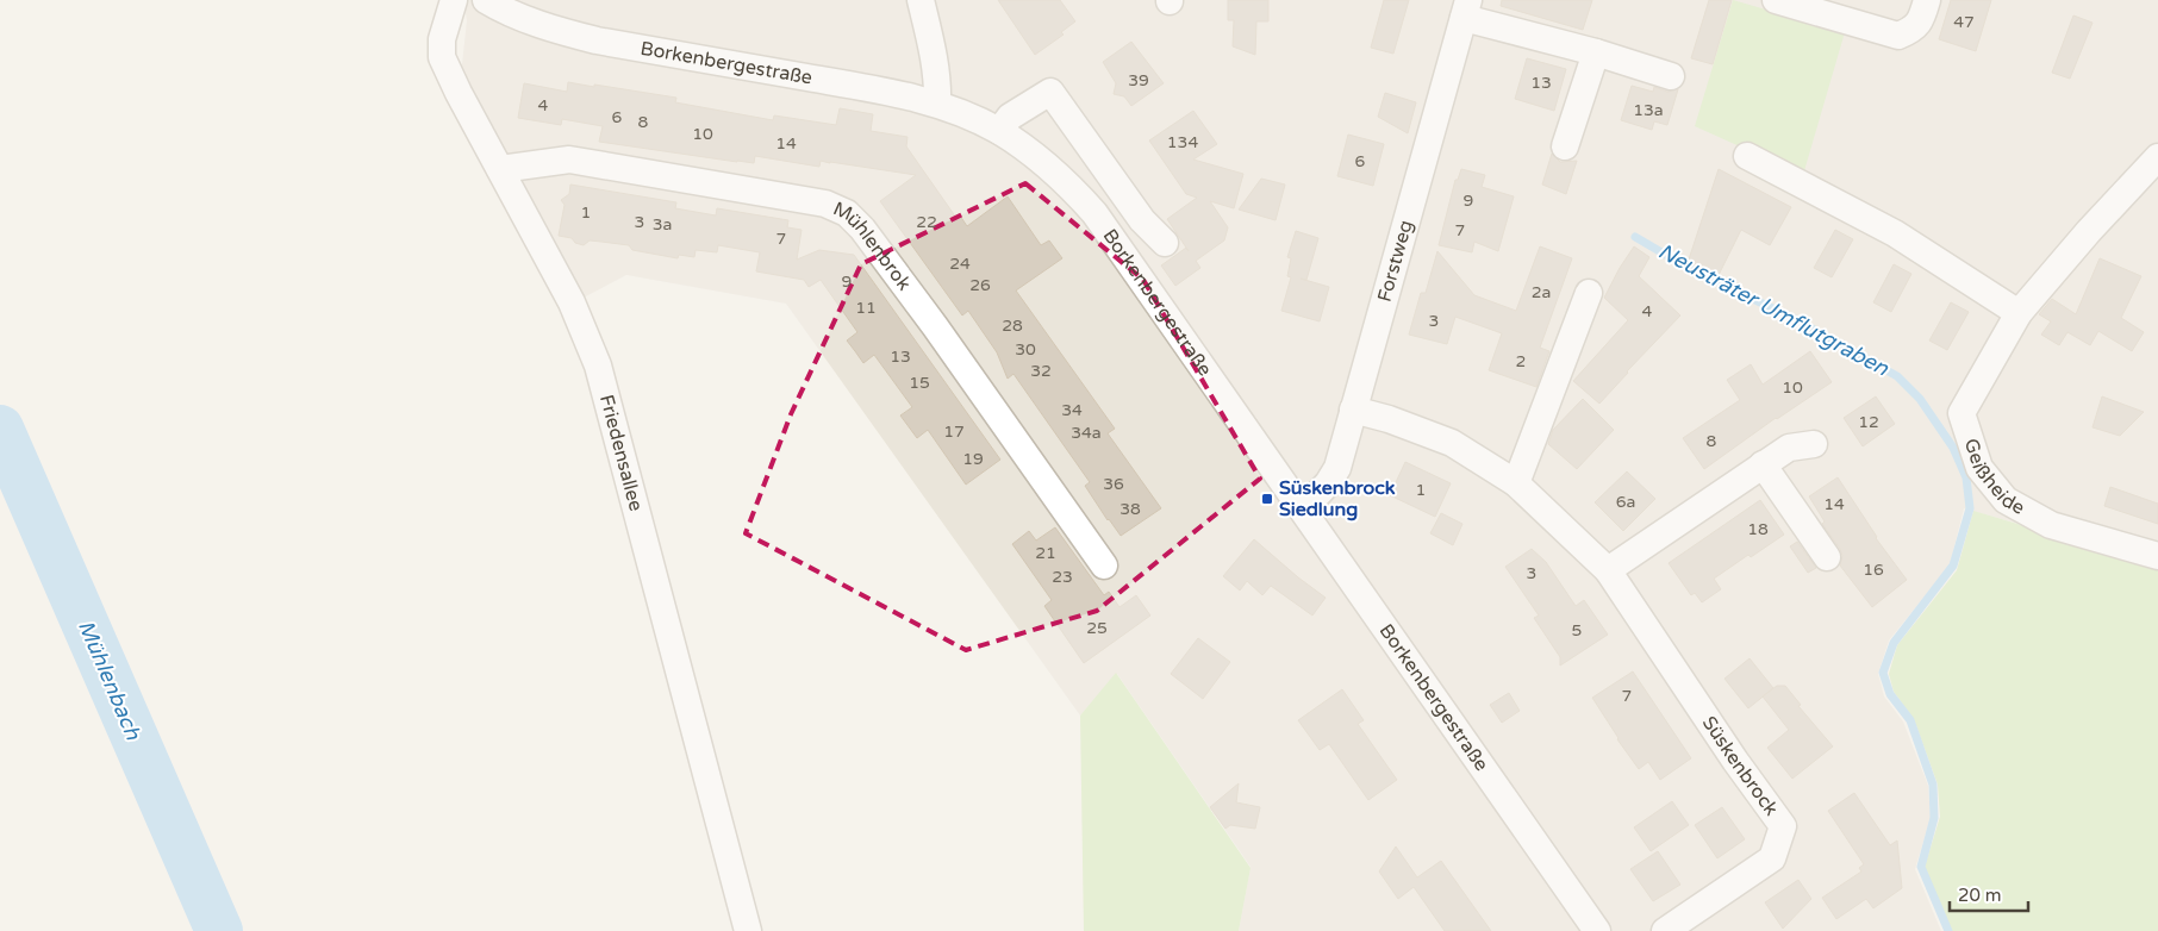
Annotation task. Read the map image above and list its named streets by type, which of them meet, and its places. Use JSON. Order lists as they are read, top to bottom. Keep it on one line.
{"streets":{"street":["Borkenbergestraße","Mühlenbrok","Forstweg","Friedensallee","Geißheide","Süskenbrock"]},"crossings":[["Borkenbergestraße","Forstweg"],["Mühlenbrok","Friedensallee"],["Forstweg","Süskenbrock"]],"water":["Neusträter Umflutgraben","Mühlenbach"],"places":{"transit":["Süskenbrock Siedlung"]},"house_numbers":["47","39","13","4","13a","6","8","10","134","14","6","9","1","3","22","3a","7","7","24","9","26","2a","11","4","3","28","30","13","2","32","15","10","34","12","17","34a","8","19","36","1","6a","14","38","18","21","16","3","23","25","5","7"],"scale_bar":"20 m"}
